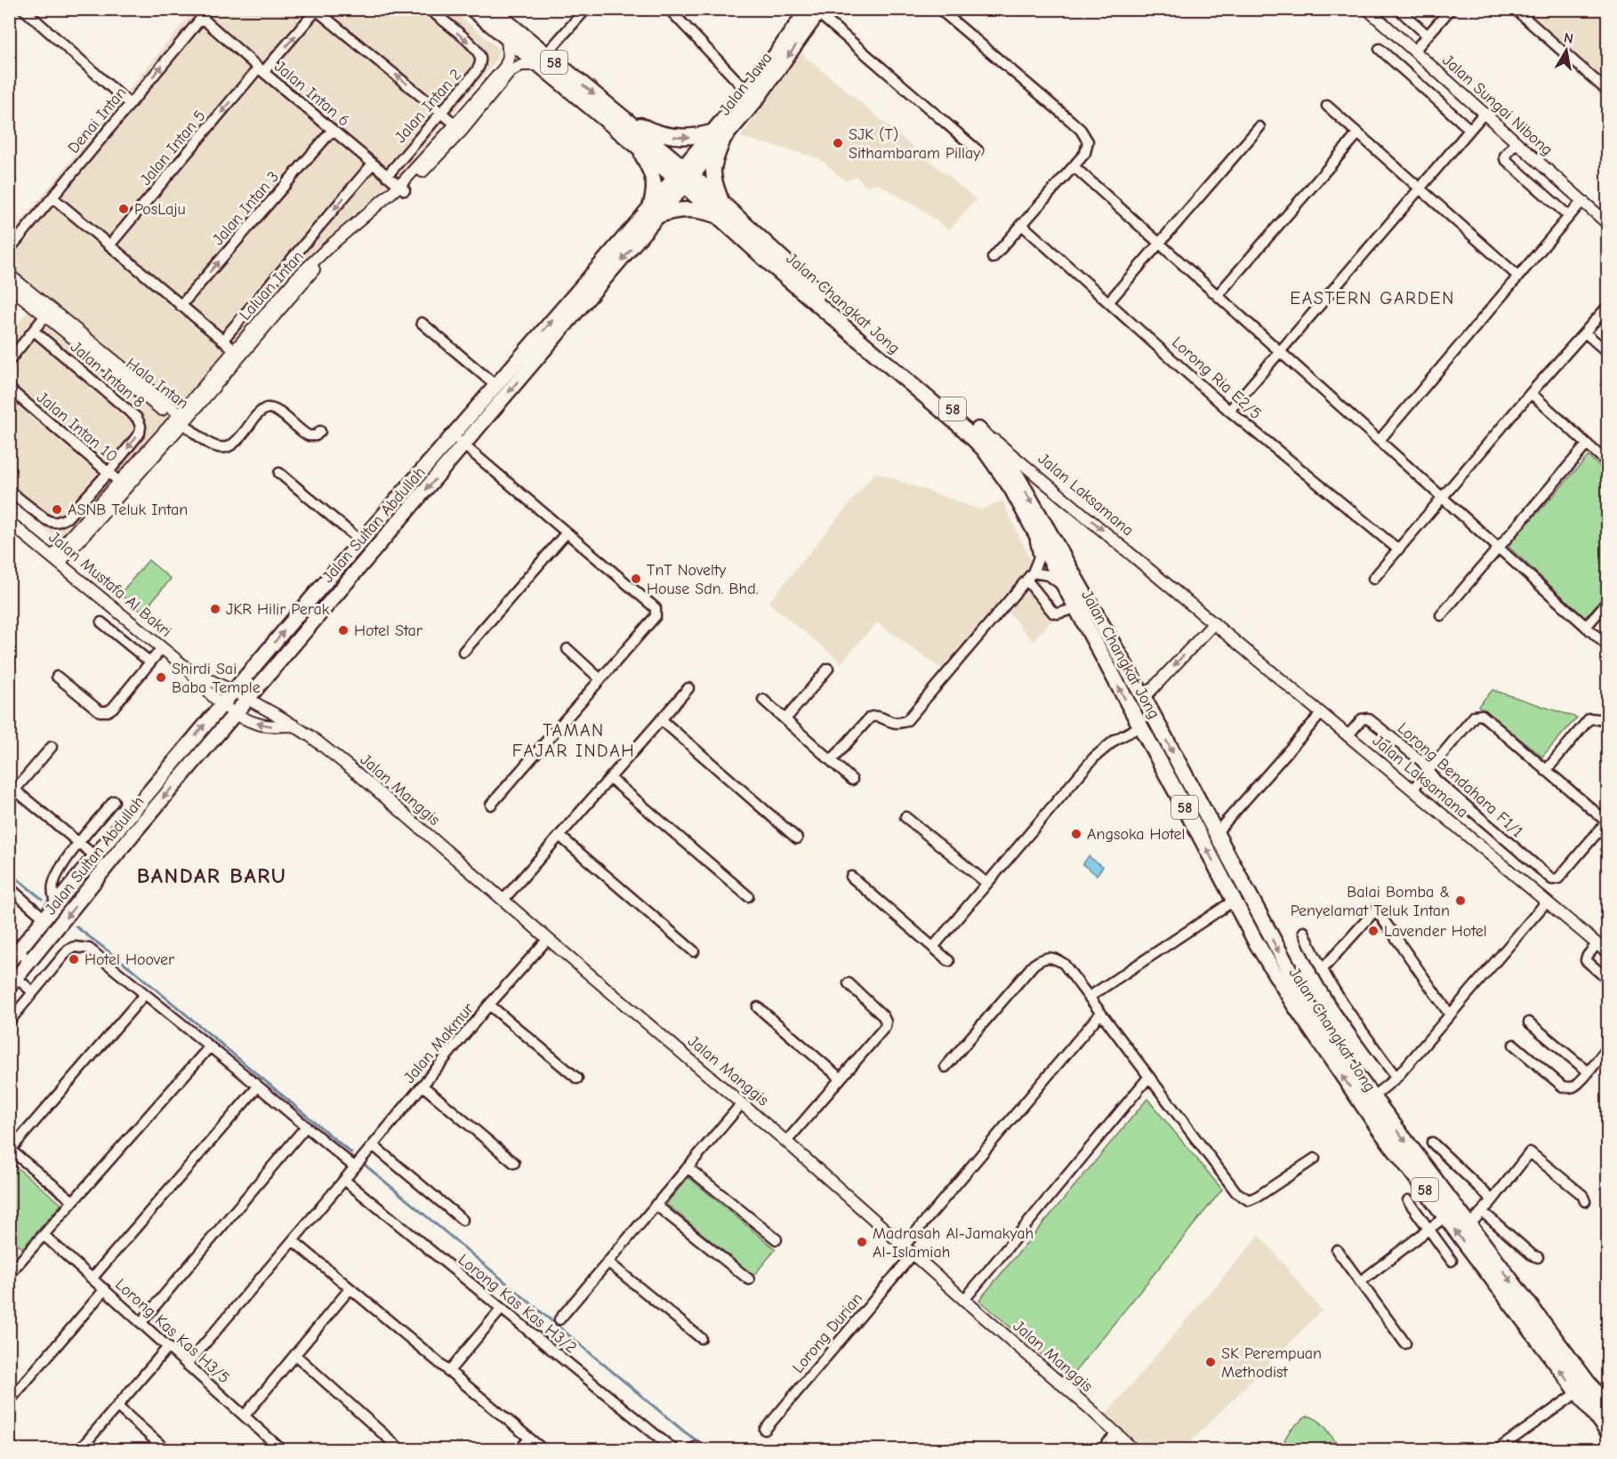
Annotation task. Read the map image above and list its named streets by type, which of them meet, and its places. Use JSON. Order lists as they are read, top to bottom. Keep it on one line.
{"streets":{"highway":["58","Jalan Changkat Jong"],"main road":["Jalan Jawa","Jalan Sultan Abdullah"],"street":["Jalan Intan 6","Jalan Sungai Nibong","Jalan Intan 2","Denai Intan","Jalan Intan 5","Jalan Intan 3","Laluan Intan","Jalan Intan 8","Lorong Ria E2/5","Hala Intan","Jalan Intan 10","Jalan Laksamana","Jalan Mustafa Al Bakri","Lorong Bendahara F1/1","Jalan Manggis","Jalan Makmur","Lorong Kas Kas H3/2","Lorong Kas Kas H3/5","Lorong Durian"]},"crossings":[["Jalan Jawa","Jalan Changkat Jong"],["Jalan Jawa","Jalan Sultan Abdullah"],["Jalan Intan 6","Jalan Intan 2"],["Jalan Intan 6","Denai Intan"],["Jalan Intan 6","Jalan Intan 5"],["Jalan Intan 6","Jalan Intan 3"],["Jalan Intan 6","Laluan Intan"],["Laluan Intan","Jalan Changkat Jong"],["Laluan Intan","Hala Intan"],["Laluan Intan","Jalan Intan 10"],["Laluan Intan","Jalan Mustafa Al Bakri"],["Jalan Changkat Jong","Jalan Laksamana"],["Jalan Changkat Jong","Jalan Sultan Abdullah"],["Jalan Intan 8","Jalan Intan 10"],["Jalan Laksamana","Lorong Bendahara F1/1"],["Jalan Sultan Abdullah","Jalan Mustafa Al Bakri"],["Jalan Sultan Abdullah","Jalan Manggis"],["Jalan Mustafa Al Bakri","Jalan Manggis"],["Jalan Manggis","Jalan Makmur"],["Jalan Manggis","Lorong Durian"],["Jalan Makmur","Lorong Kas Kas H3/2"],["Jalan Makmur","Lorong Kas Kas H3/5"]],"one_way":["Denai Intan","Jalan Laksamana"],"districts":["EASTERN GARDEN","TAMAN FAJAR INDAH","BANDAR BARU"],"places":["SJK (T) Sithambaram Pillay","PosLaju","ASNB Teluk Intan","TnT Novelty House Sdn. Bhd.","JKR Hilir Perak","Hotel Star","Shirdi Sai Baba Temple","Angsoka Hotel","Balai Bomba & Penyelamat Teluk Intan","Lavender Hotel","Hotel Hoover","Madrasah Al-Jamakyah Al-Islamiah","SK Perempuan Methodist"],"north":"top"}
